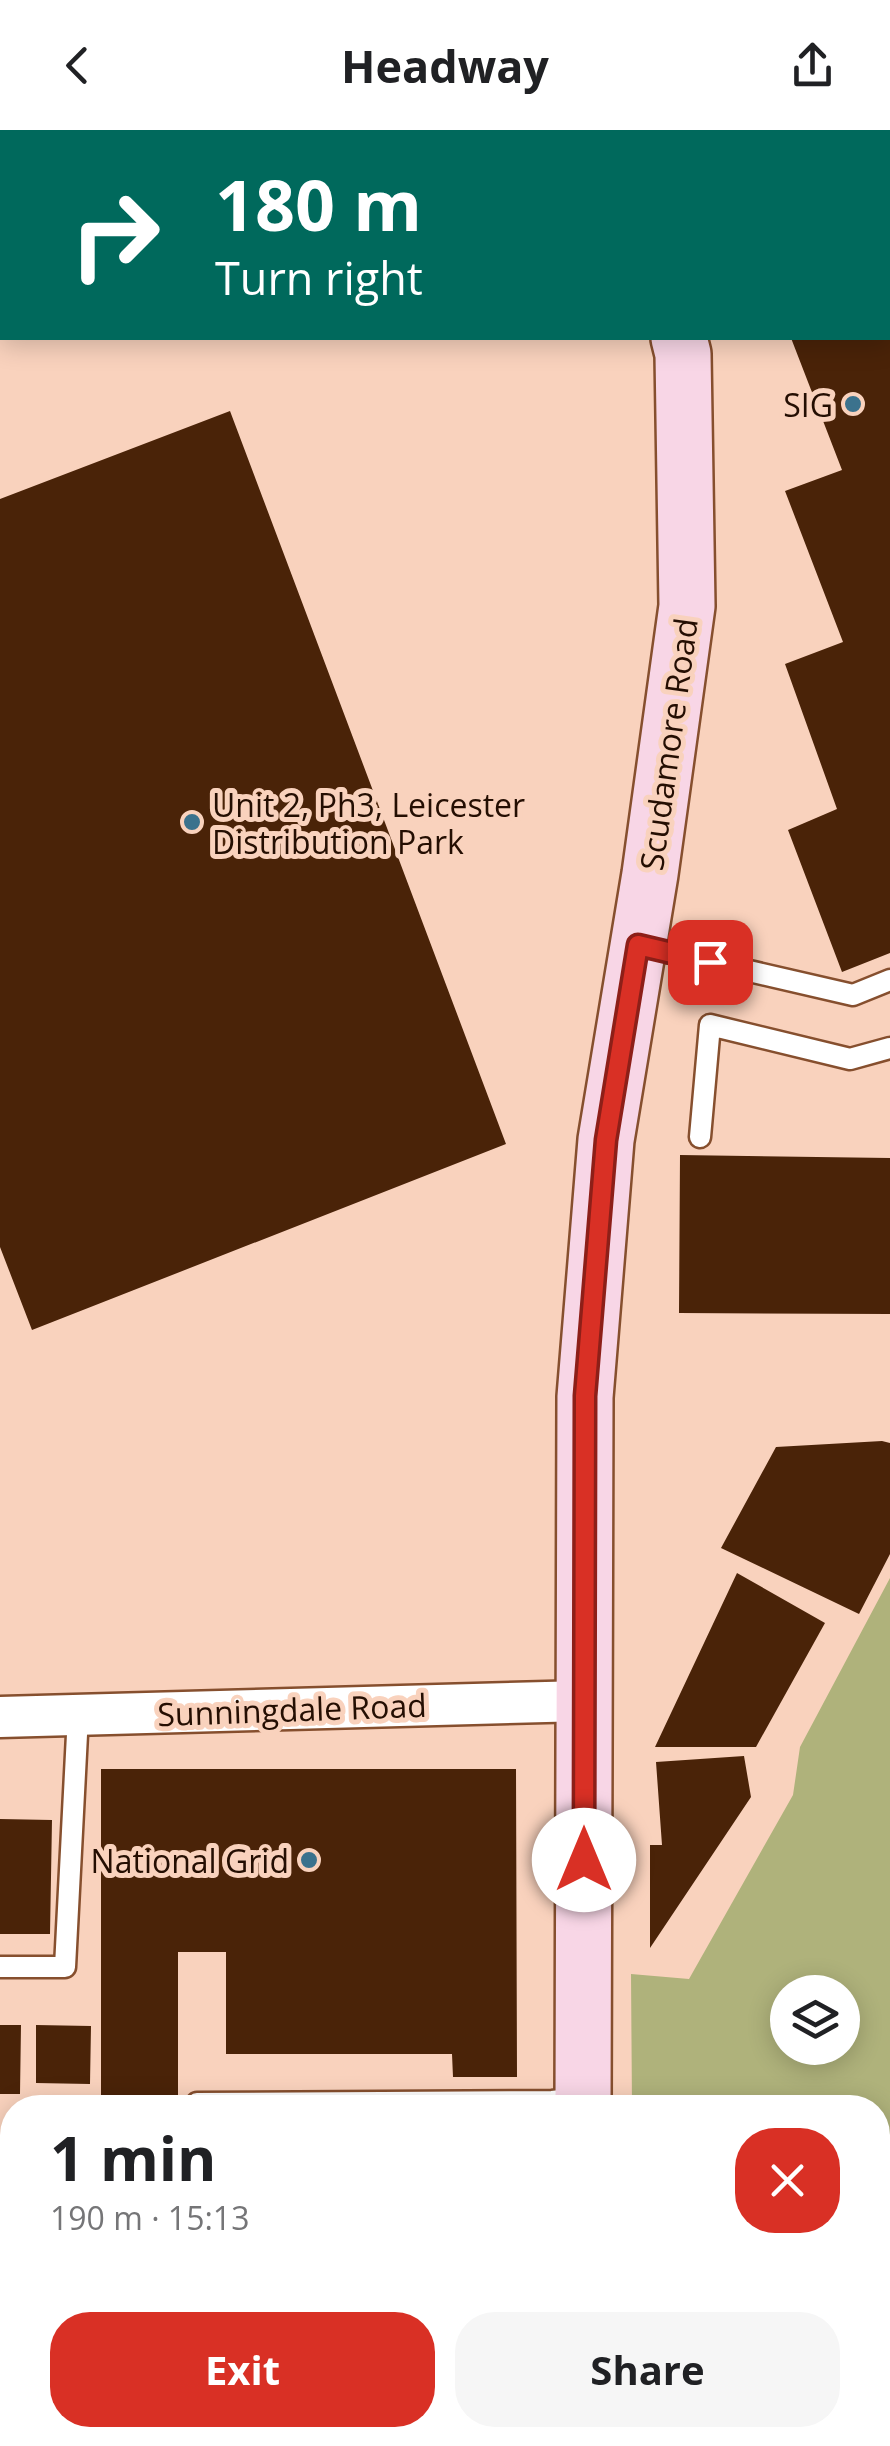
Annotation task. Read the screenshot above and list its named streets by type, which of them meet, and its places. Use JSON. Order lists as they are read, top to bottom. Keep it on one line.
{"streets":{"street":["Scudamore Road","Sunningdale Road"]},"crossings":[["Scudamore Road","Sunningdale Road"]],"places":["SIG","Unit 2, Ph3, Leicester Distribution Park","National Grid"],"page":{"header":"Headway","turn":["180 m","Turn right"],"heading":["1 min","190 m · 15:13"],"buttons":["Exit","Share"]}}
